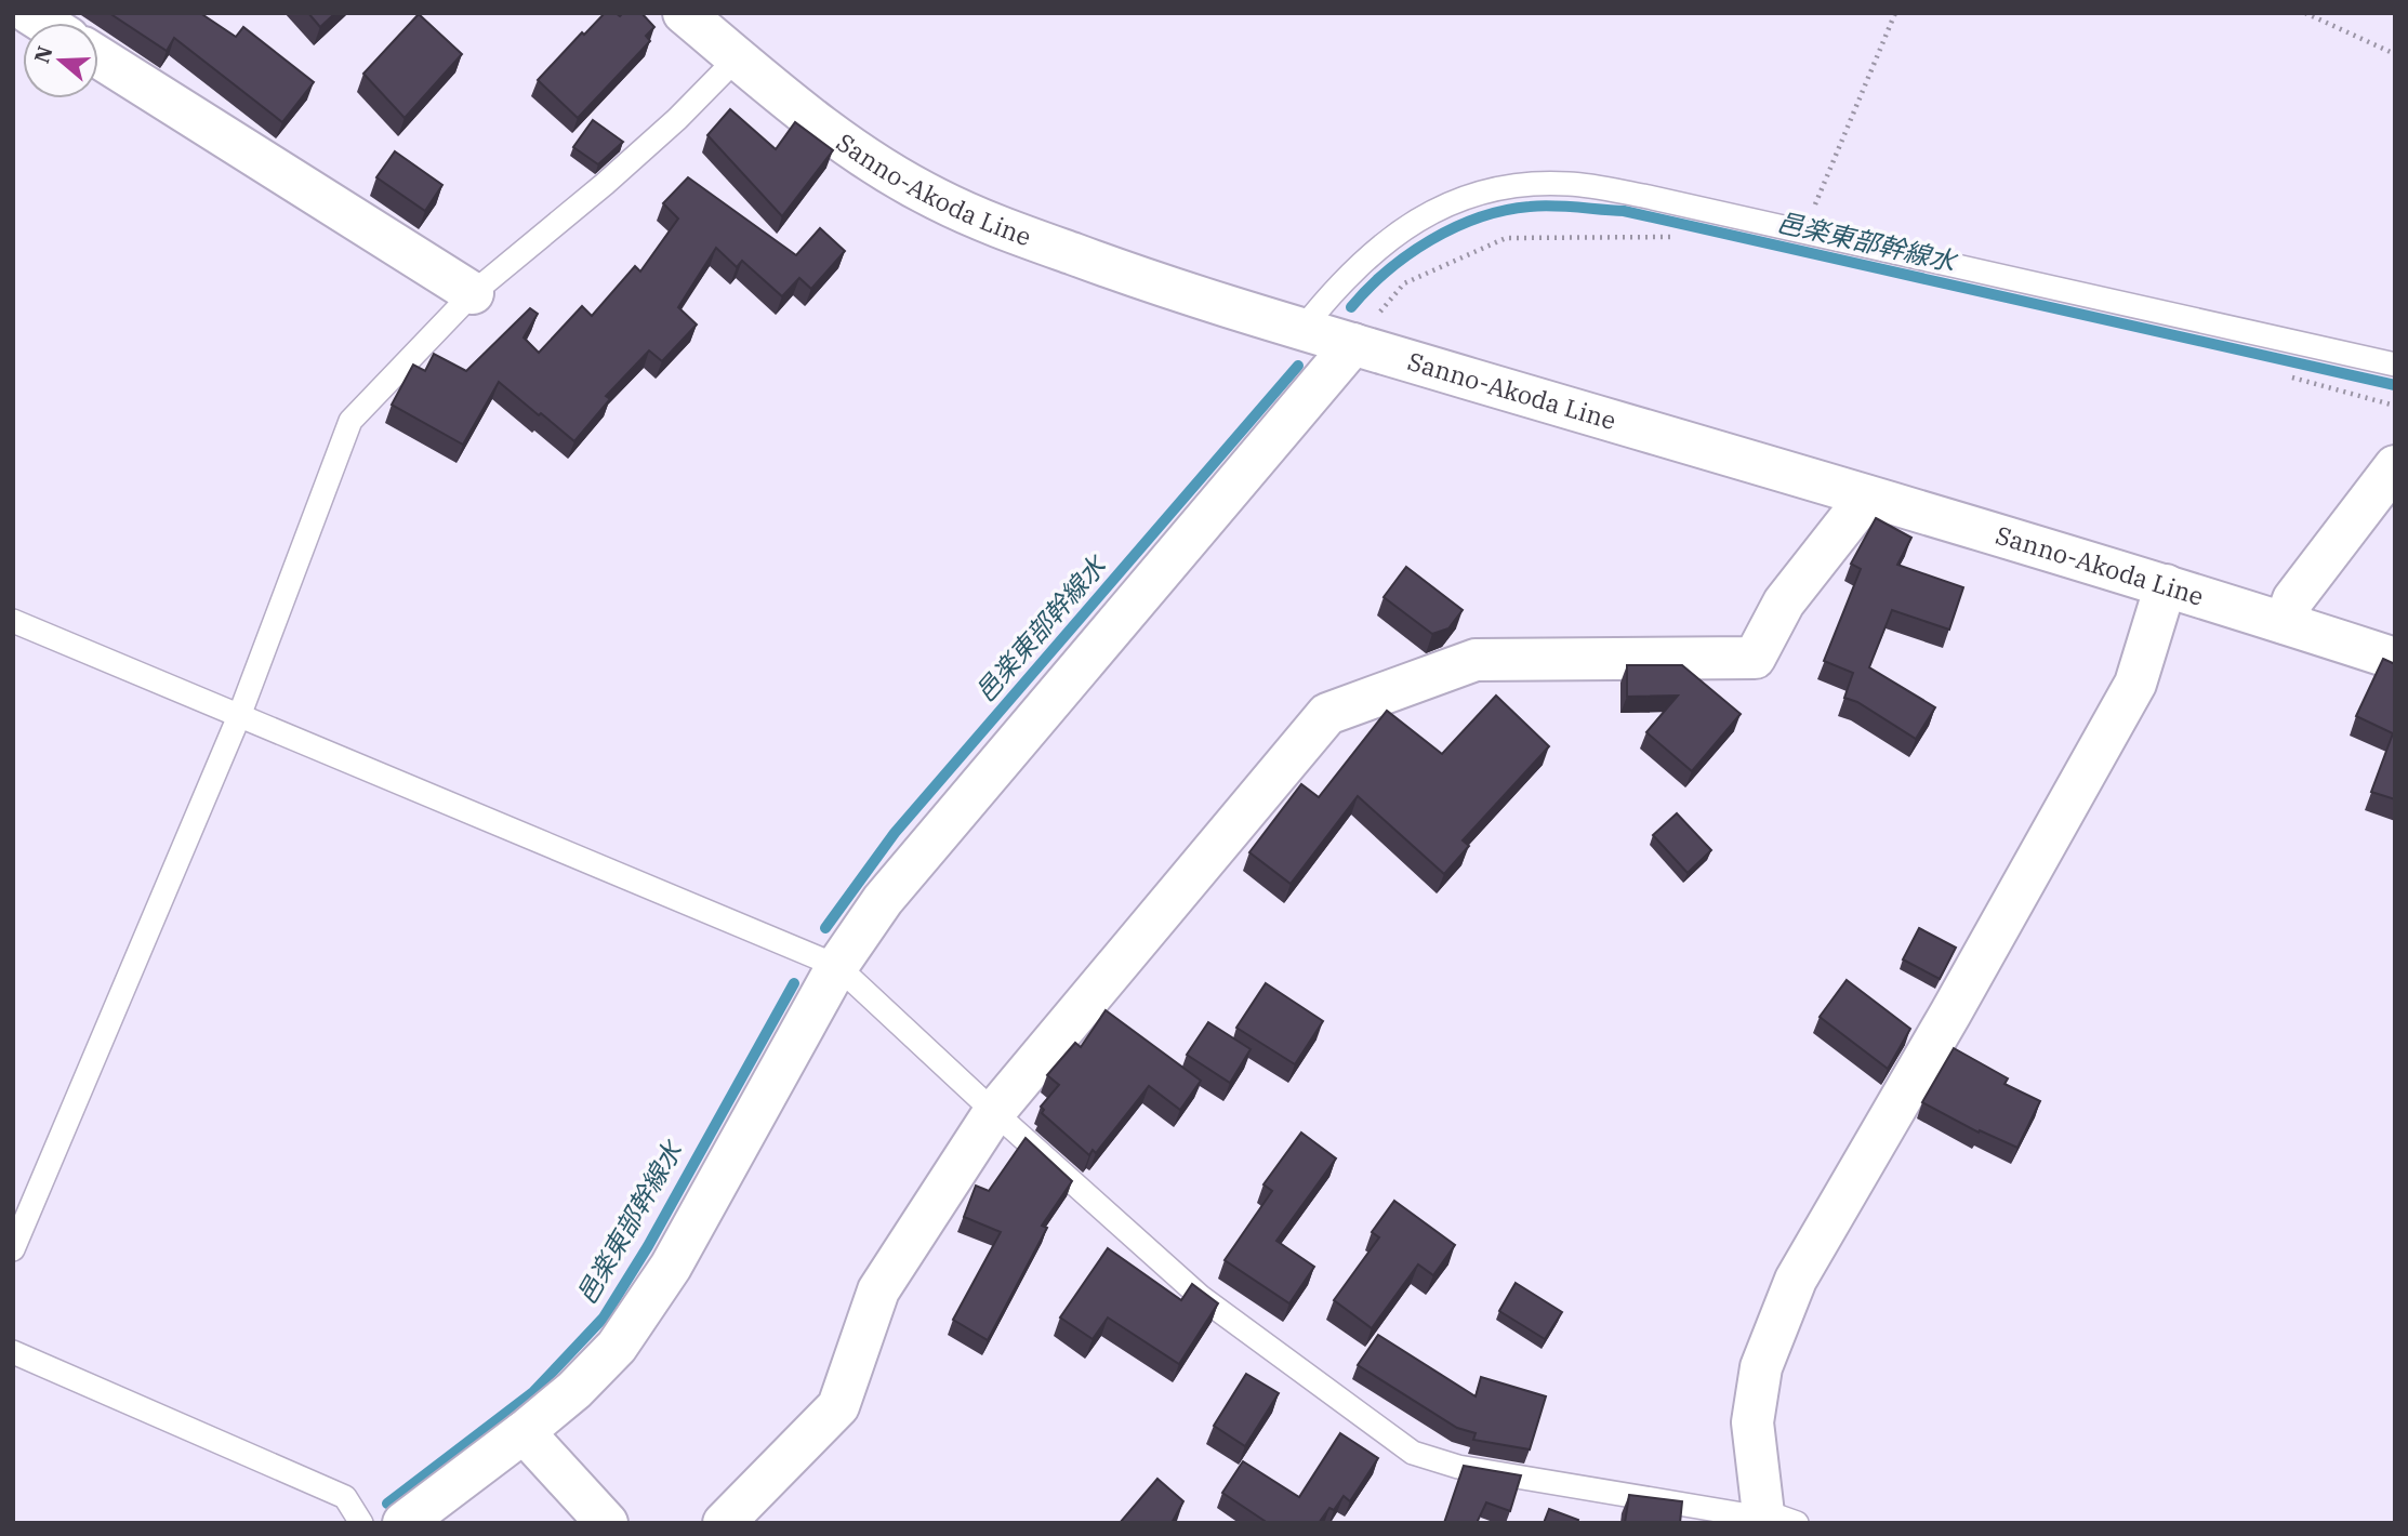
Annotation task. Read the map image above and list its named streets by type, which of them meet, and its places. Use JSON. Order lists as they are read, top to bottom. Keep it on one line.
{"streets":{"street":["Sanno-Akoda Line"]},"water":["邑楽東部幹線水"],"north":"left"}
